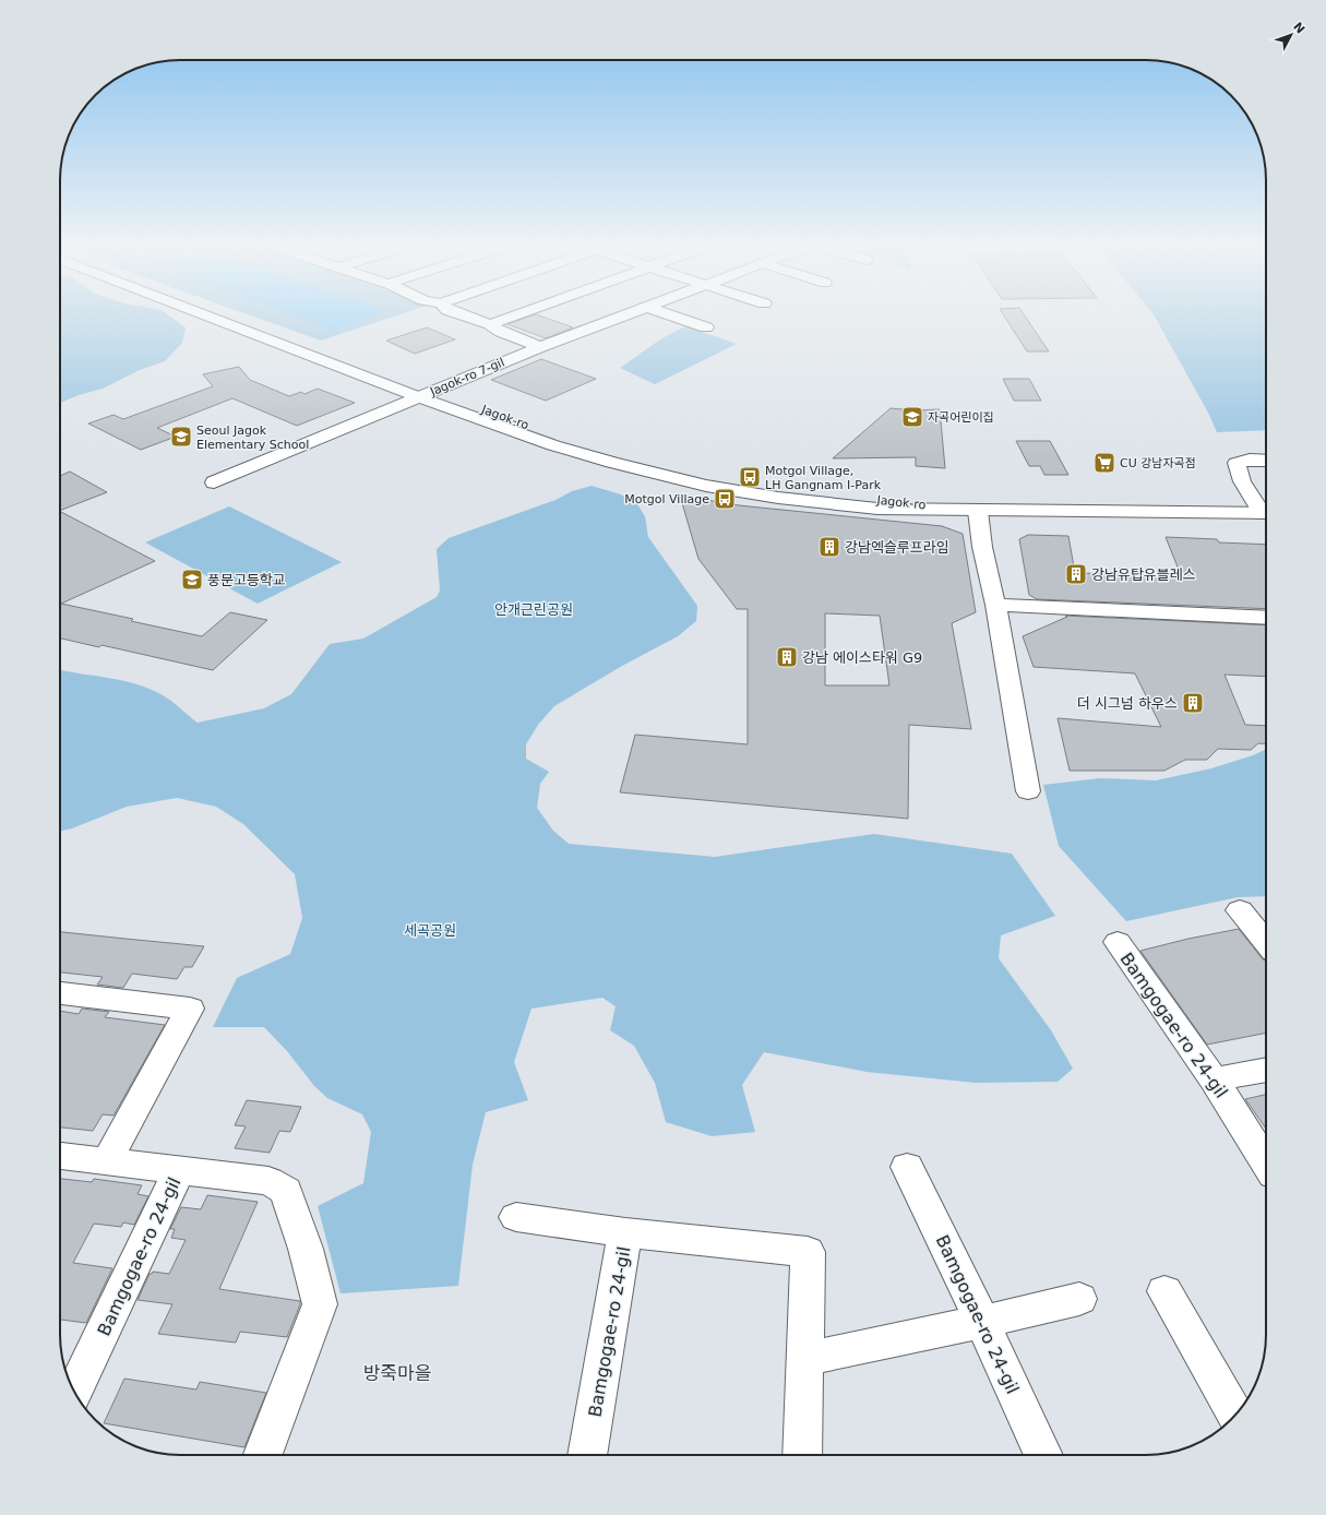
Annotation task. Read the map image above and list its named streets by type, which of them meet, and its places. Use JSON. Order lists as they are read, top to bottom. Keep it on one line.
{"streets":{"street":["Jagok-ro 7-gil","Jagok-ro","Bamgogae-ro 24-gil"]},"crossings":[["Jagok-ro 7-gil","Jagok-ro"]],"districts":["방죽마을"],"parks":["안개근린공원","세곡공원"],"places":{"school or university":["자곡어린이집","Seoul Jagok Elementary School","풍문고등학교"],"supermarket":["CU 강남자곡점"],"bus stop":["Motgol Village, LH Gangnam I-Park","Motgol Village"],"building":["강남엑슬루프라임","강남유탑유블레스","강남 에이스타워 G9","더 시그넘 하우스"]},"north":"top right"}
